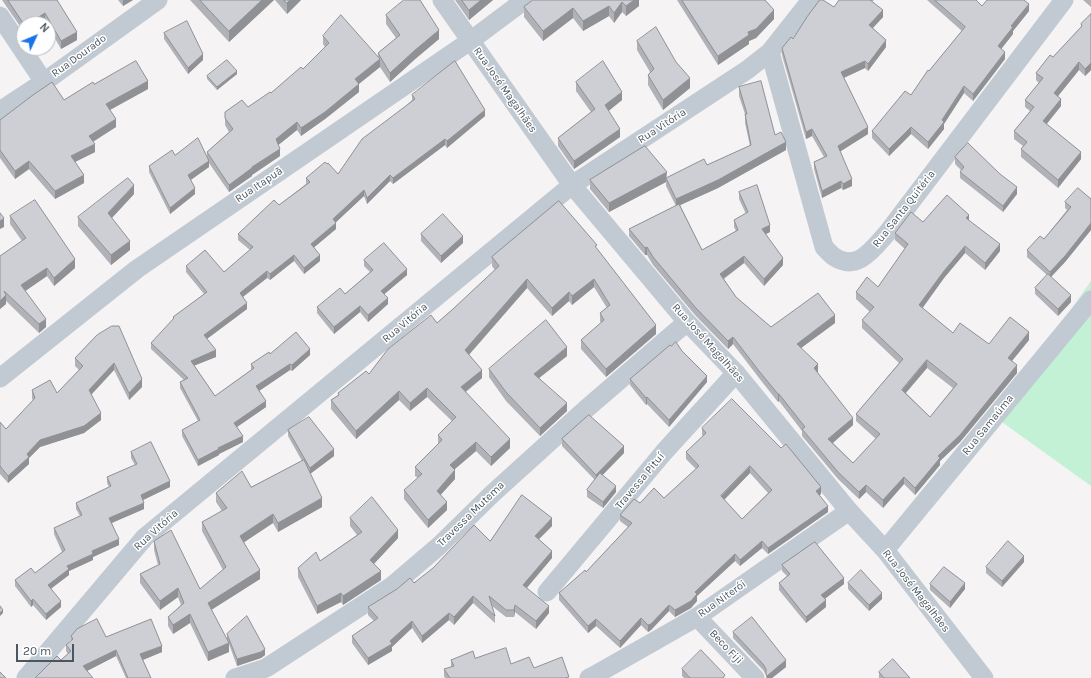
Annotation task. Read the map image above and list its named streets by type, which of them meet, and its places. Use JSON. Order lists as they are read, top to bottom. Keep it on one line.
{"streets":{"street":["Rua Dourado","Rua José Magalhães","Rua Vitória","Rua Itapuã","Rua Santa Quitéria","Rua Samaúma","Travessa Pituí","Travessa Mutema","Rua Niterói","Beco Fiji"]},"crossings":[["Rua José Magalhães","Rua Vitória"],["Rua José Magalhães","Rua Itapuã"],["Rua José Magalhães","Rua Samaúma"],["Rua José Magalhães","Travessa Pituí"],["Rua José Magalhães","Travessa Mutema"],["Rua José Magalhães","Rua Niterói"],["Rua Vitória","Rua Santa Quitéria"],["Rua Niterói","Beco Fiji"]],"scale_bar":"20 m","north":"top right"}
